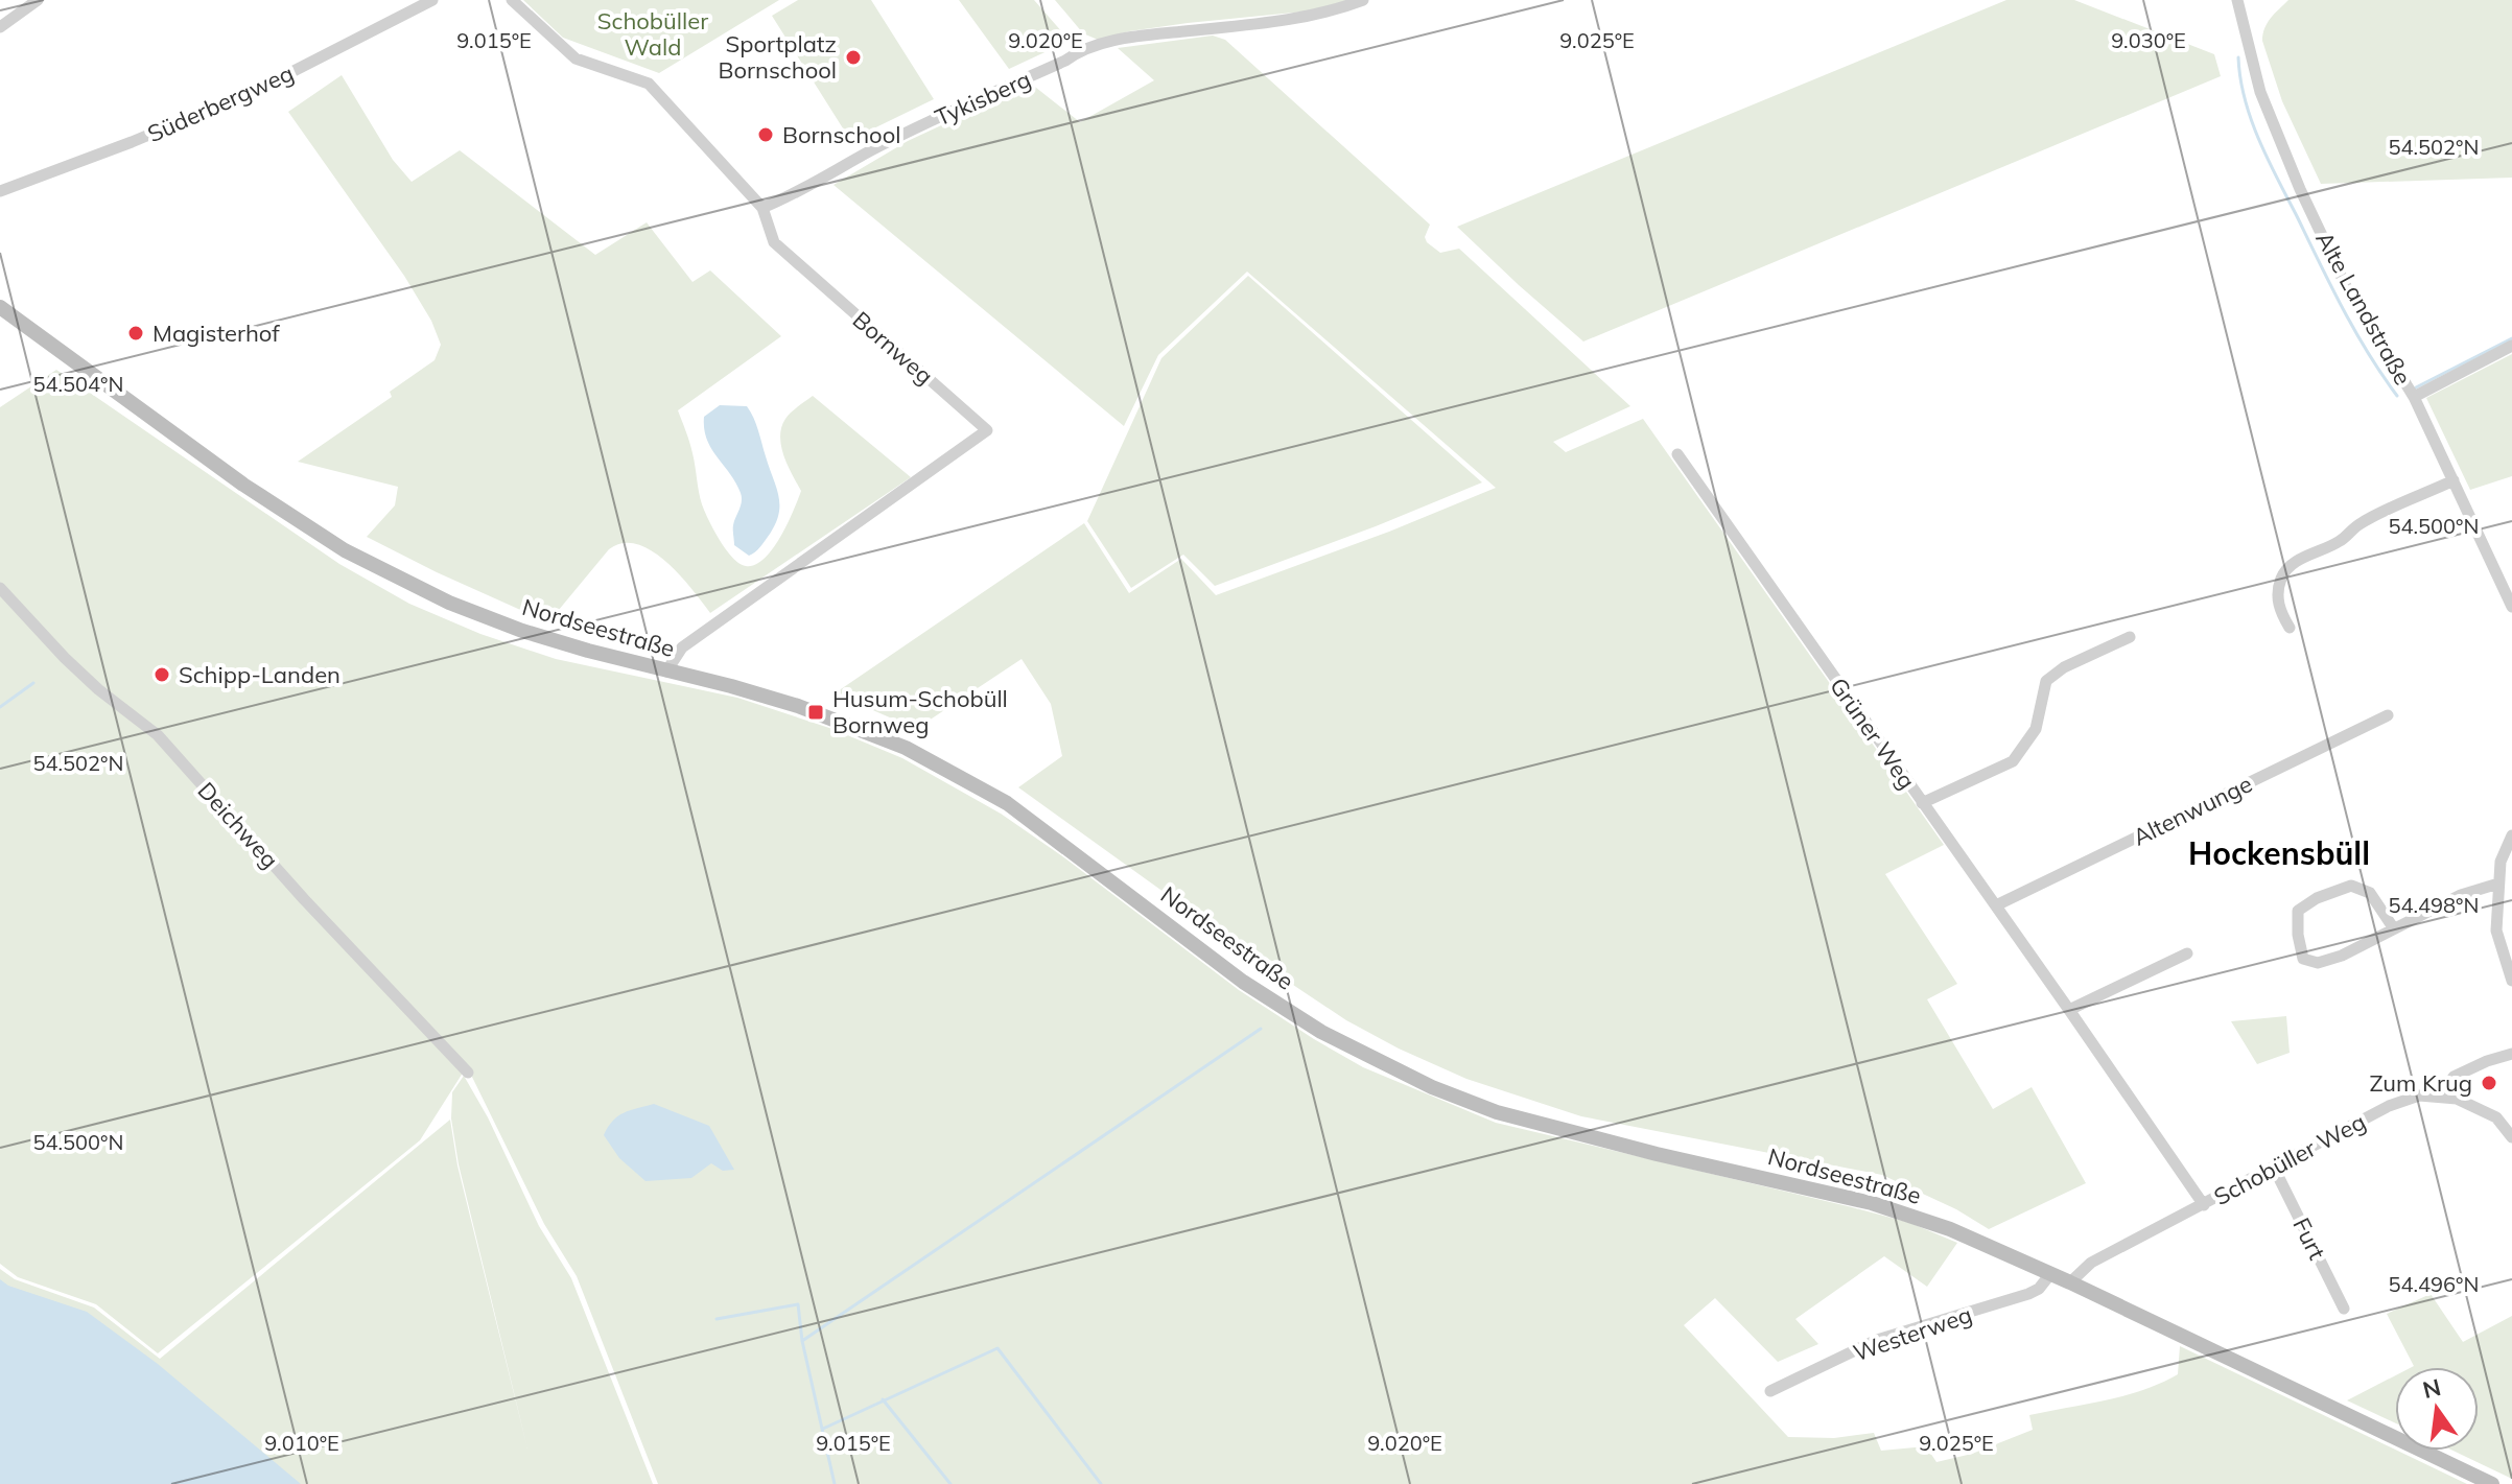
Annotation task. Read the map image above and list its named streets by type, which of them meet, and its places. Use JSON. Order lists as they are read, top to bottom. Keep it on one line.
{"streets":{"main road":["Nordseestraße"],"street":["Tykisberg","Süderbergweg","Alte Landstraße","Bornweg","Grüner Weg","Altenwunge","Deichweg","Schobüller Weg","Furt","Westerweg"]},"crossings":[["Tykisberg","Bornweg"],["Bornweg","Nordseestraße"],["Nordseestraße","Schobüller Weg"],["Nordseestraße","Westerweg"],["Grüner Weg","Altenwunge"],["Grüner Weg","Schobüller Weg"],["Schobüller Weg","Furt"]],"districts":["Hockensbüll"],"parks":["Schobüller Wald"],"places":{"other":["Sportplatz Bornschool","Bornschool","Magisterhof","Schipp-Landen","Zum Krug"],"transit":["Husum-Schobüll Bornweg"]},"north":"top","coordinates":["9.015°E","9.020°E","9.025°E","9.030°E","54.502°N","54.504°N","54.500°N","54.498°N","54.496°N","9.010°E"]}
